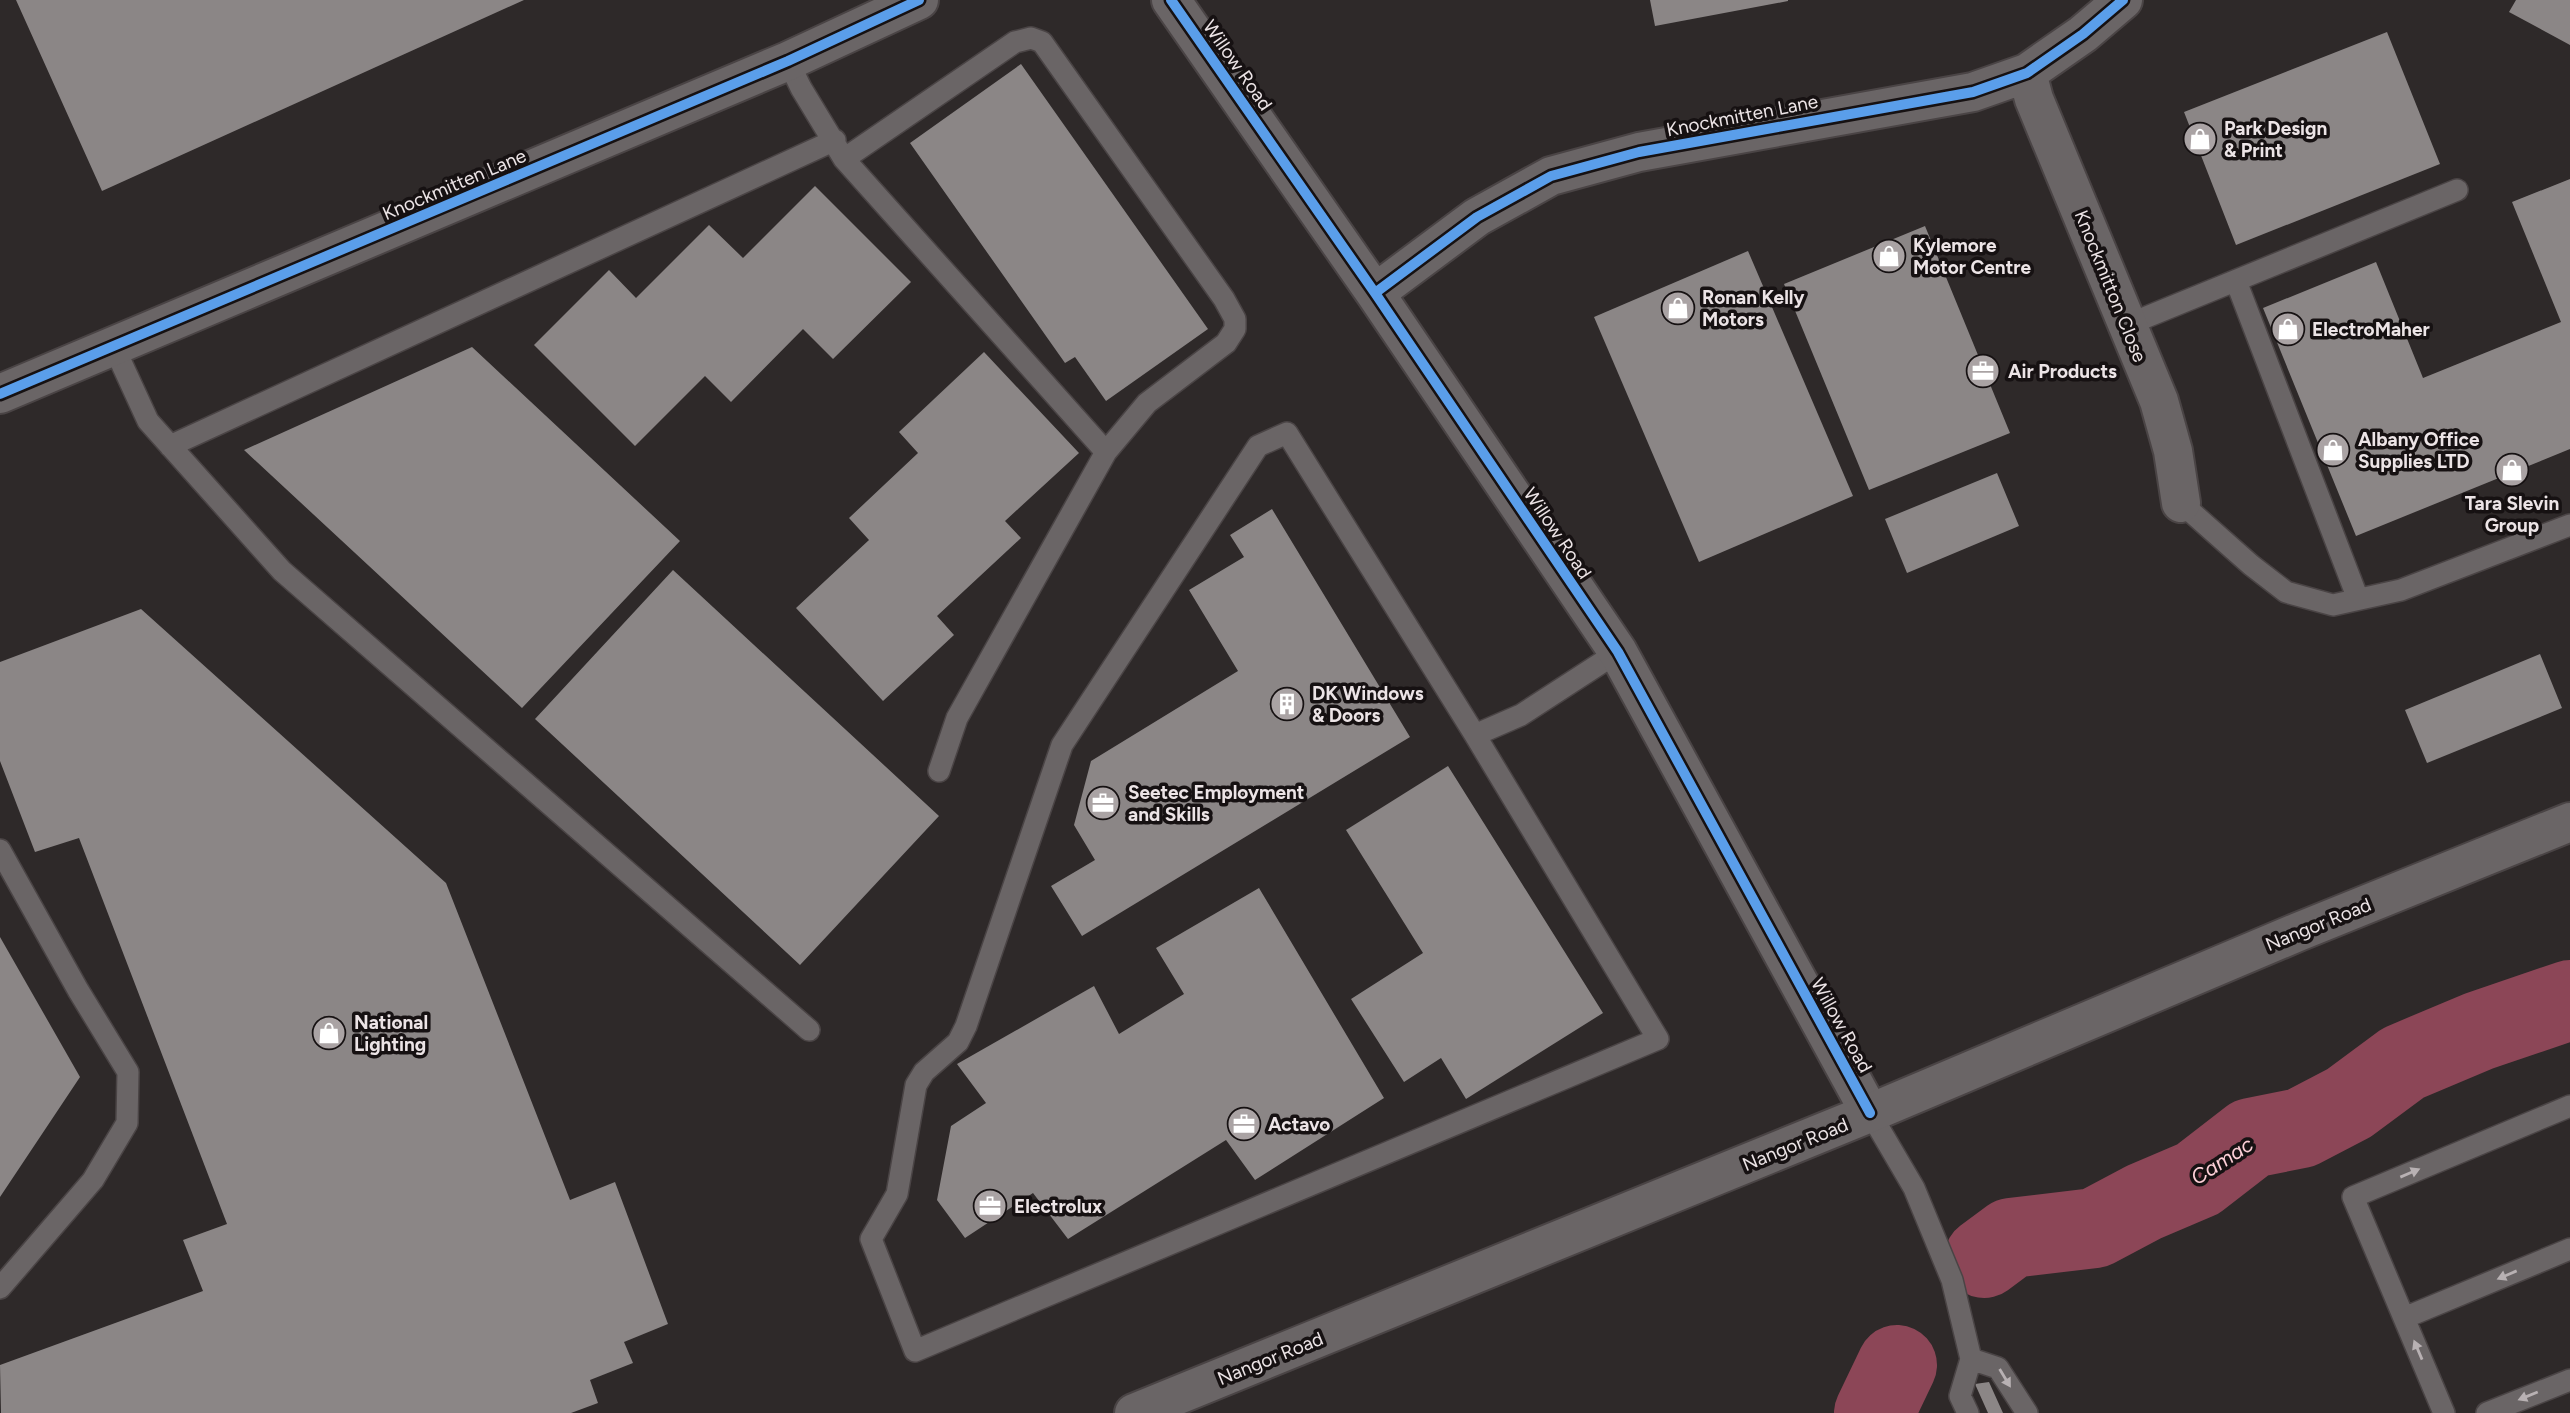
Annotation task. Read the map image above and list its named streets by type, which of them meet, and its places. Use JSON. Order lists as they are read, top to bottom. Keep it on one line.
{"streets":{"street":["Willow Road","Knockmitten Lane","Knockmitton Close","Nangor Road"]},"crossings":[["Willow Road","Knockmitten Lane"],["Willow Road","Nangor Road"],["Knockmitten Lane","Knockmitton Close"]],"water":["Camac"],"places":{"shop":["Park Design & Print","Kylemore Motor Centre","Ronan Kelly Motors","ElectroMaher","Albany Office Supplies LTD","Tara Slevin Group","National Lighting"],"office":["Air Products","Seetec Employment and Skills","Actavo","Electrolux"],"building":["DK Windows & Doors"]}}
